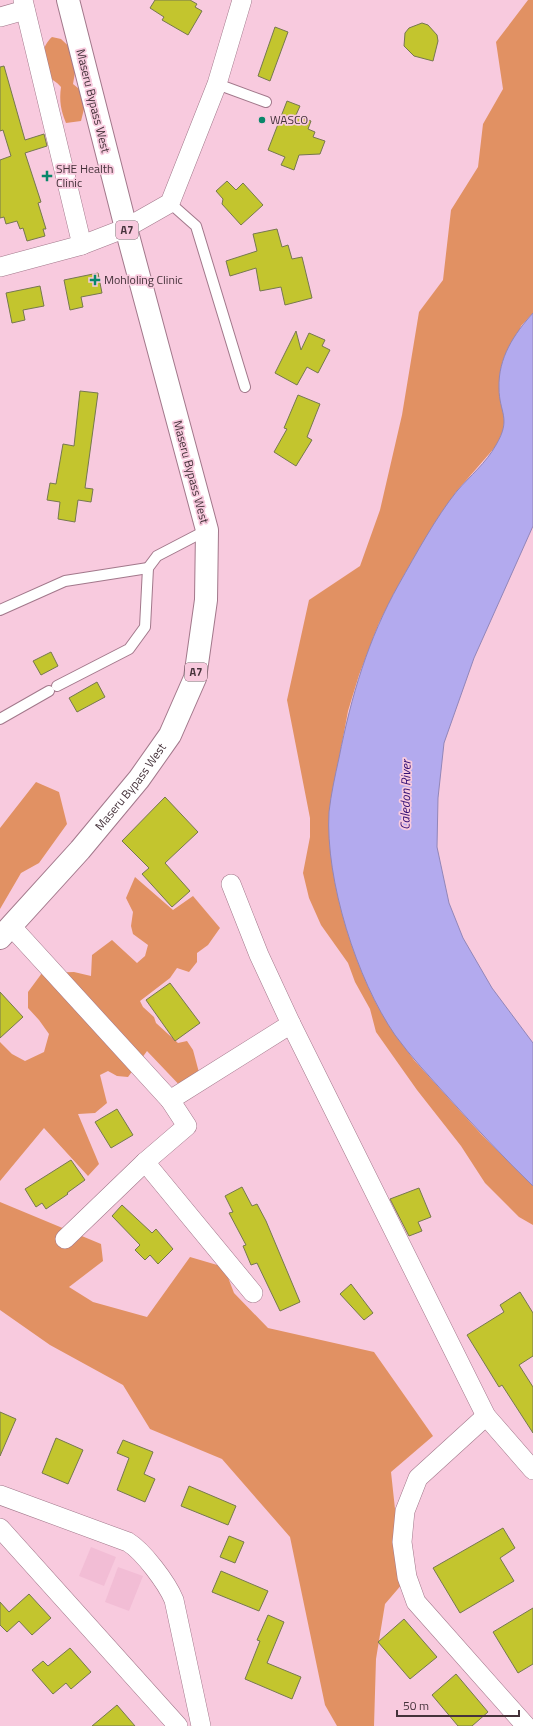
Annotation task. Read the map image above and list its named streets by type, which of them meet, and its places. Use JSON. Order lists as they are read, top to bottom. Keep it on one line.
{"streets":{"main road":["Maseru Bypass West","A7"]},"water":["Caledon River"],"places":{"other":["WASCO"],"health":["SHE Health Clinic","Mohloling Clinic"]},"scale_bar":"50 m"}
